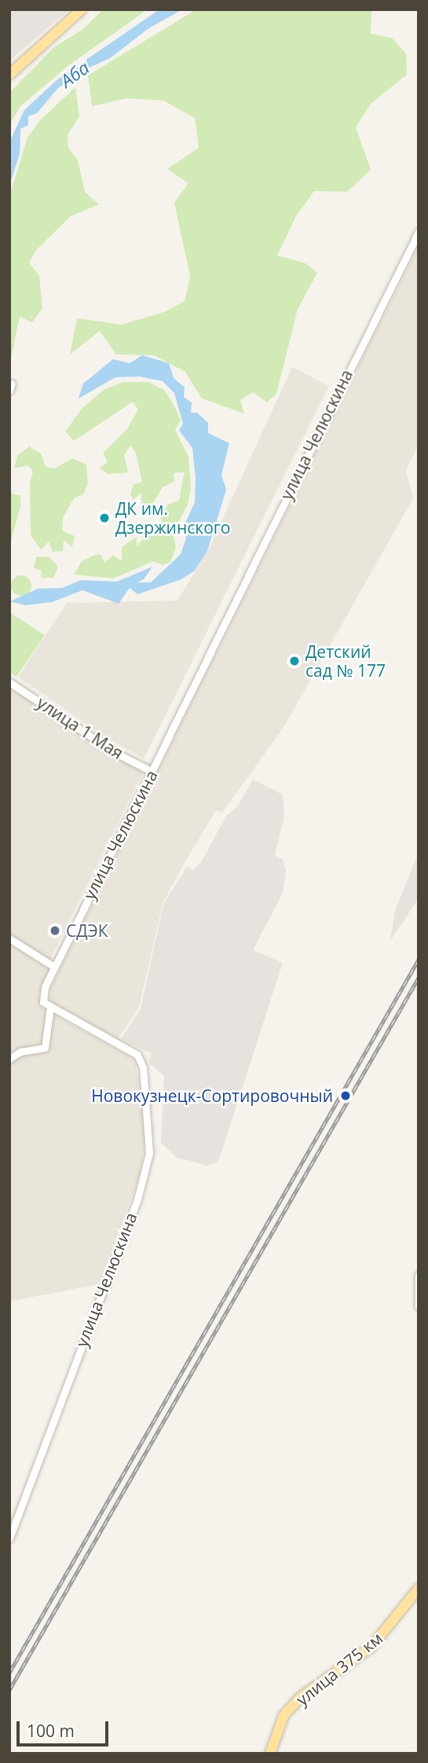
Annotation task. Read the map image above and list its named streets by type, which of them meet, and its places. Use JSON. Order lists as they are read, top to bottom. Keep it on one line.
{"streets":{"main road":["улица 375 км"],"street":["улица Челюскина","улица 1 Мая"]},"crossings":[["улица Челюскина","улица 1 Мая"]],"water":["Аба"],"places":["ДК им. Дзержинского","Детский сад № 177","СДЭК","Новокузнецк-Сортировочный"],"scale_bar":"100 m"}
